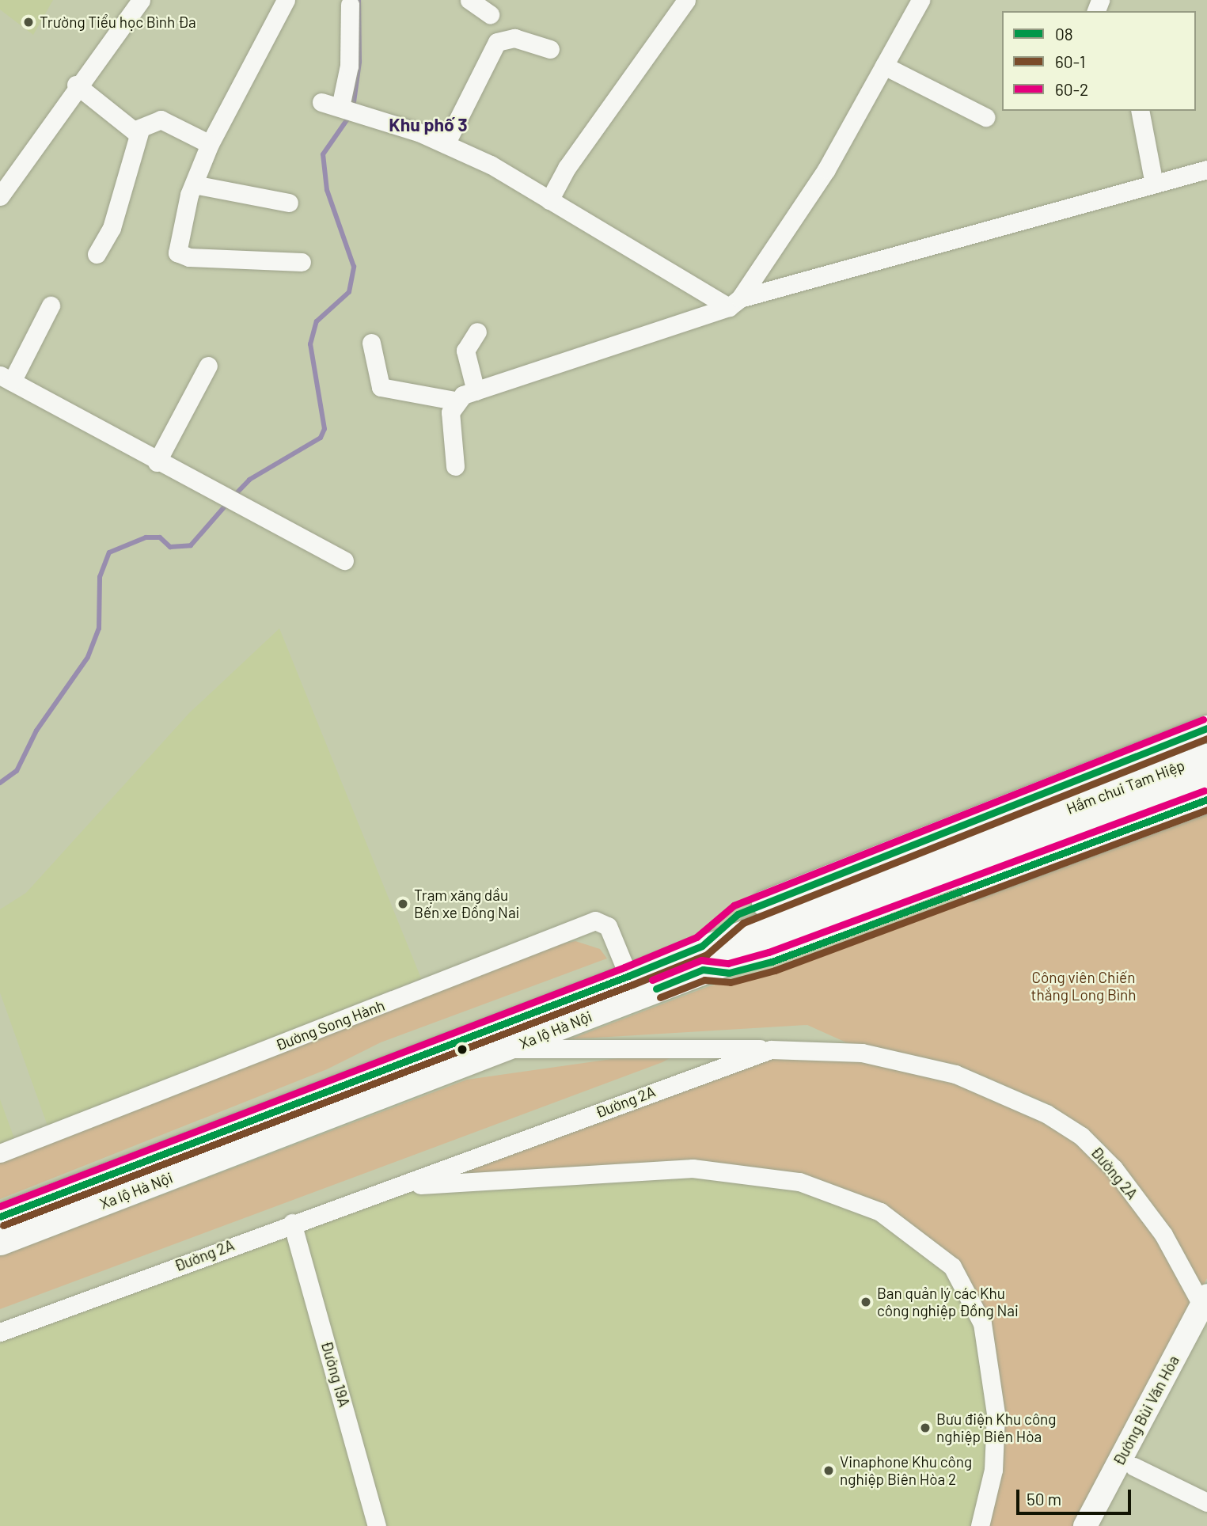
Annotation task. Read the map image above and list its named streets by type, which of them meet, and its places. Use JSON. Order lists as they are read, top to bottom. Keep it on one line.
{"streets":{"highway":["Hầm chui Tam Hiệp","Xa lộ Hà Nội"],"main road":["Đường Bùi Văn Hòa"],"street":["Đường Song Hành","Đường 2A","Đường 19A"]},"crossings":[["Hầm chui Tam Hiệp","Xa lộ Hà Nội"],["Đường Song Hành","Xa lộ Hà Nội"],["Đường 2A","Đường 19A"],["Đường 2A","Đường Bùi Văn Hòa"]],"districts":["Khu phố 3"],"parks":["Công viên Chiến thắng Long Bình"],"places":["Trường Tiểu học Bình Đa","Trạm xăng dầu Bến xe Đồng Nai","Ban quản lý các Khu công nghiệp Đồng Nai","Bưu điện Khu công nghiệp Biên Hòa","Vinaphone Khu công nghiệp Biên Hòa 2"],"lines":["transit line 60-2","transit line 08","transit line 60-1"],"legend":["08","60-1","60-2"],"scale_bar":"50 m"}
